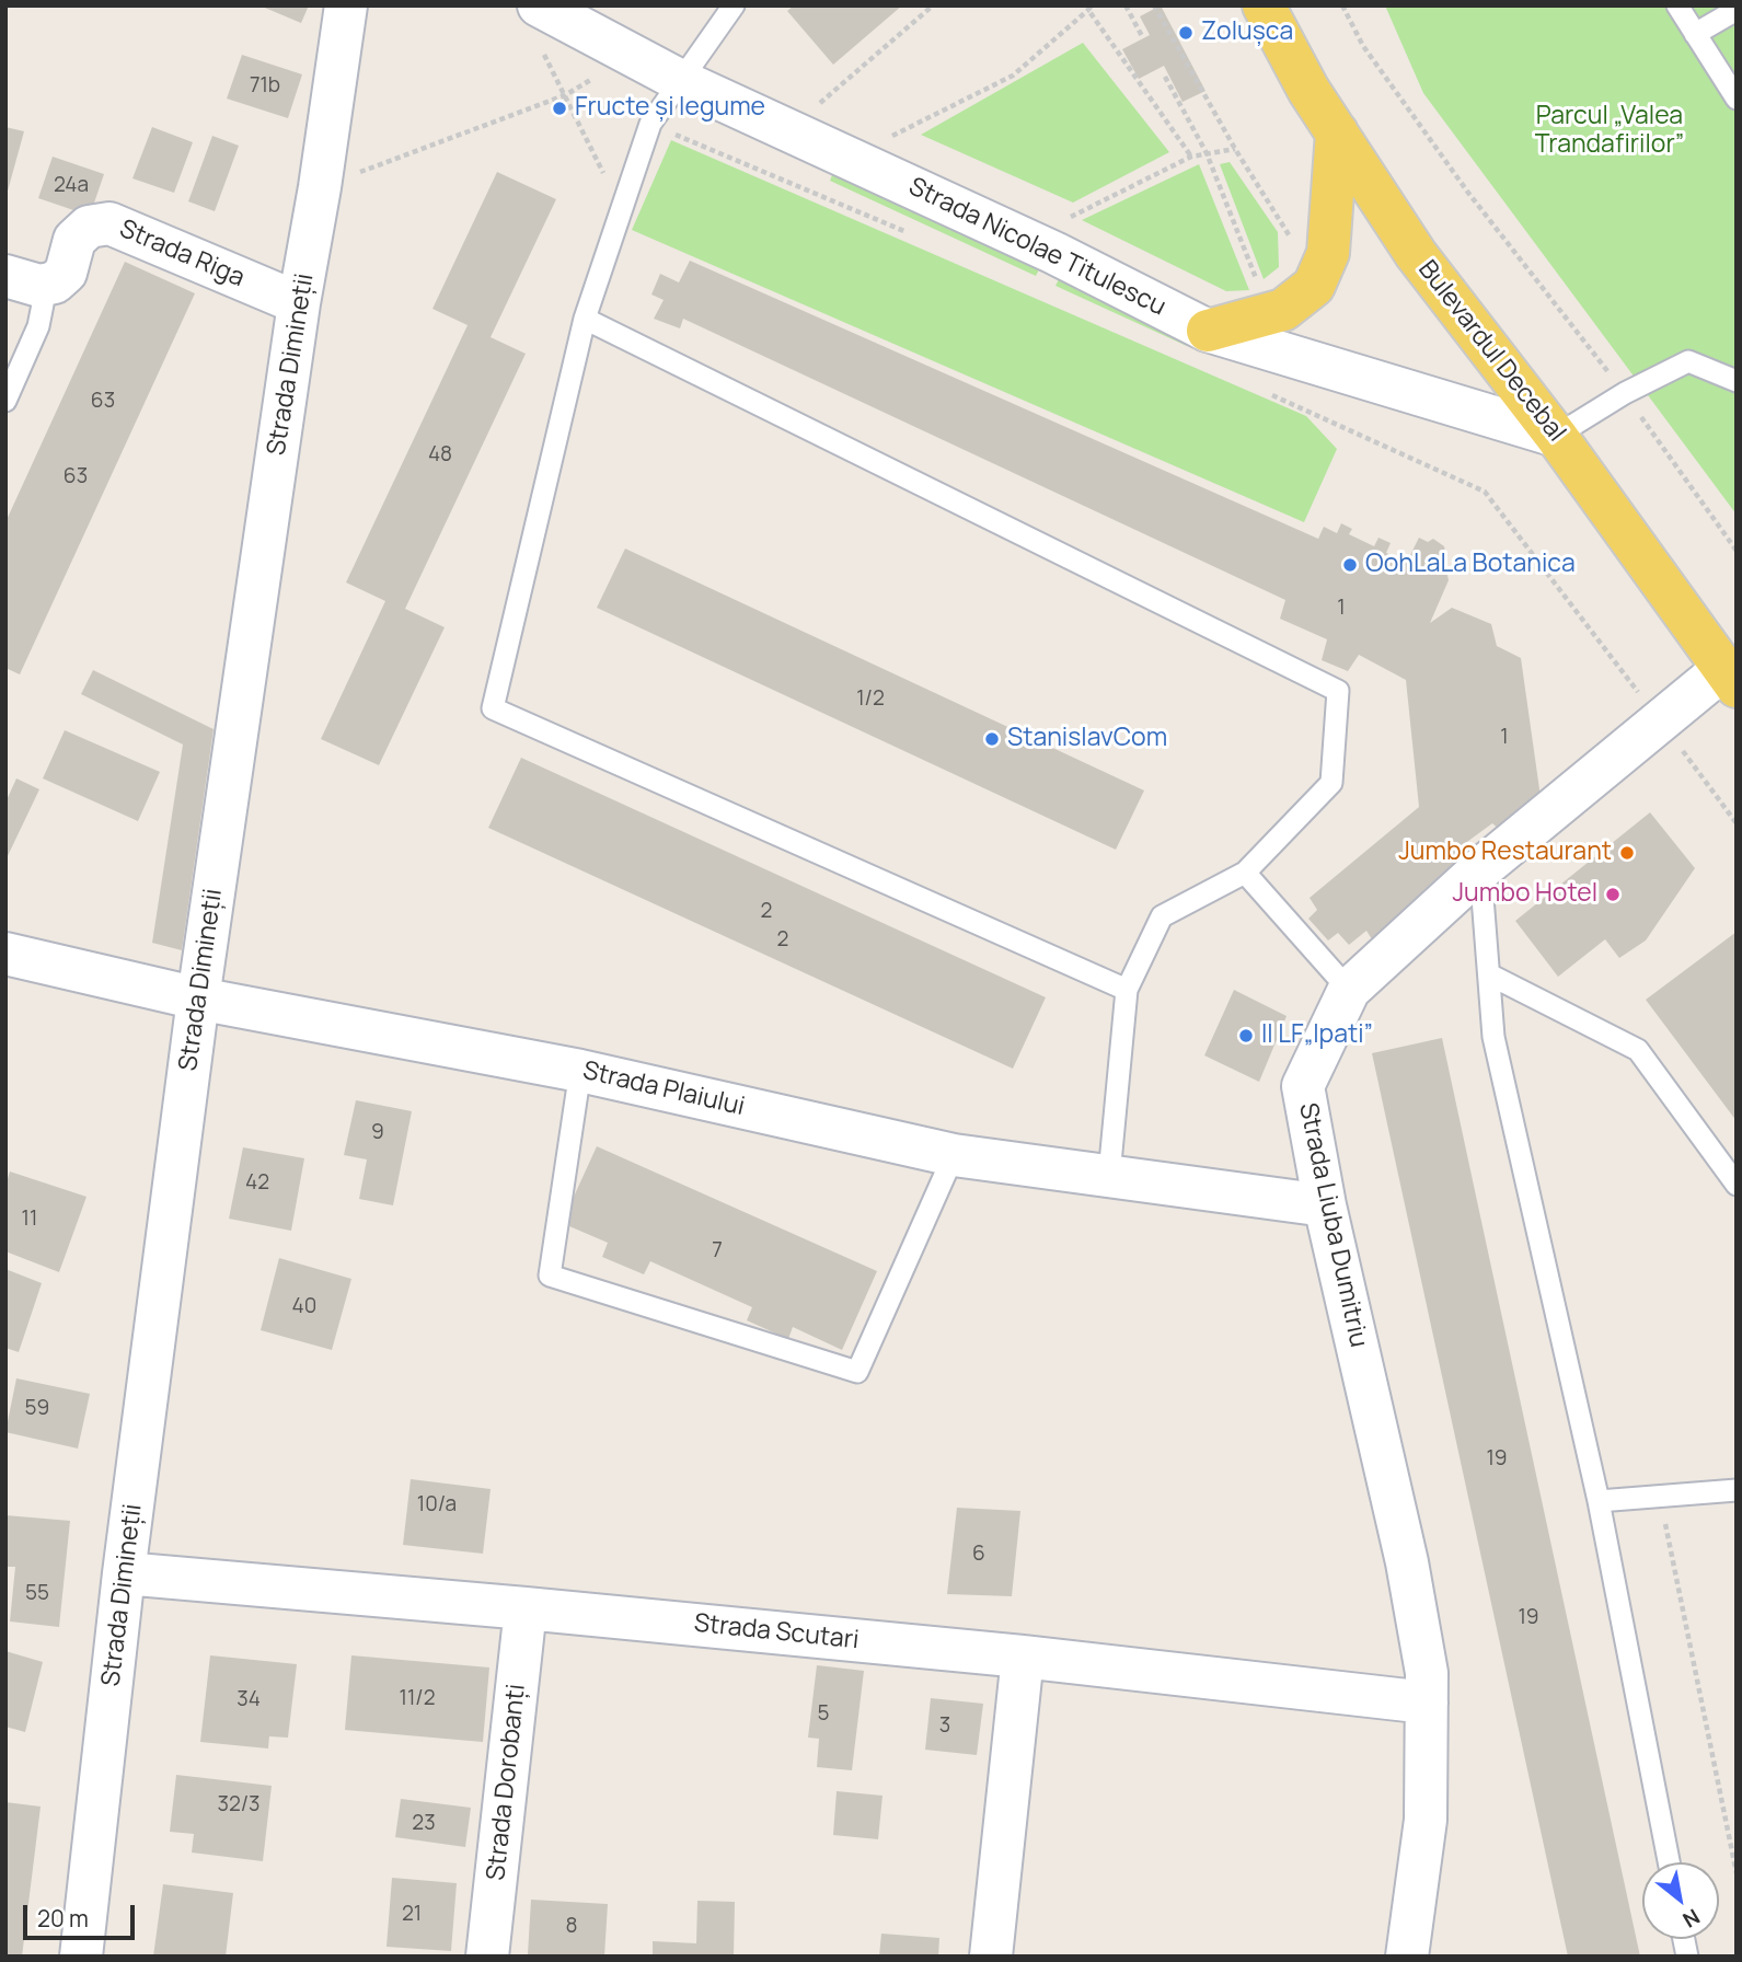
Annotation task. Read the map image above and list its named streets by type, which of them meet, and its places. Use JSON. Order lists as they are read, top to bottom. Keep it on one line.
{"streets":{"main road":["Bulevardul Decebal"],"street":["Strada Nicolae Titulescu","Strada Riga","Strada Dimineții","Strada Plaiului","Strada Liuba Dumitriu","Strada Scutari","Strada Dorobanți"]},"crossings":[["Strada Nicolae Titulescu","Bulevardul Decebal"],["Strada Riga","Strada Dimineții"],["Bulevardul Decebal","Strada Liuba Dumitriu"],["Strada Dimineții","Strada Plaiului"],["Strada Dimineții","Strada Scutari"],["Strada Plaiului","Strada Liuba Dumitriu"],["Strada Liuba Dumitriu","Strada Scutari"],["Strada Scutari","Strada Dorobanți"]],"parks":["Parcul „Valea Trandafirilor”"],"places":["Zolușca","Fructe și legume","OohLaLa Botanica","StanislavCom","Jumbo Restaurant","Jumbo Hotel","II LF„Ipati”"],"house_numbers":["71b","24a","63","48","63","1","1/2","1","2","2","9","42","11","7","40","59","19","10/a","6","55","19","11/2","34","5","3","32/3","23","21","8"],"scale_bar":"20 m","north":"bottom right"}
